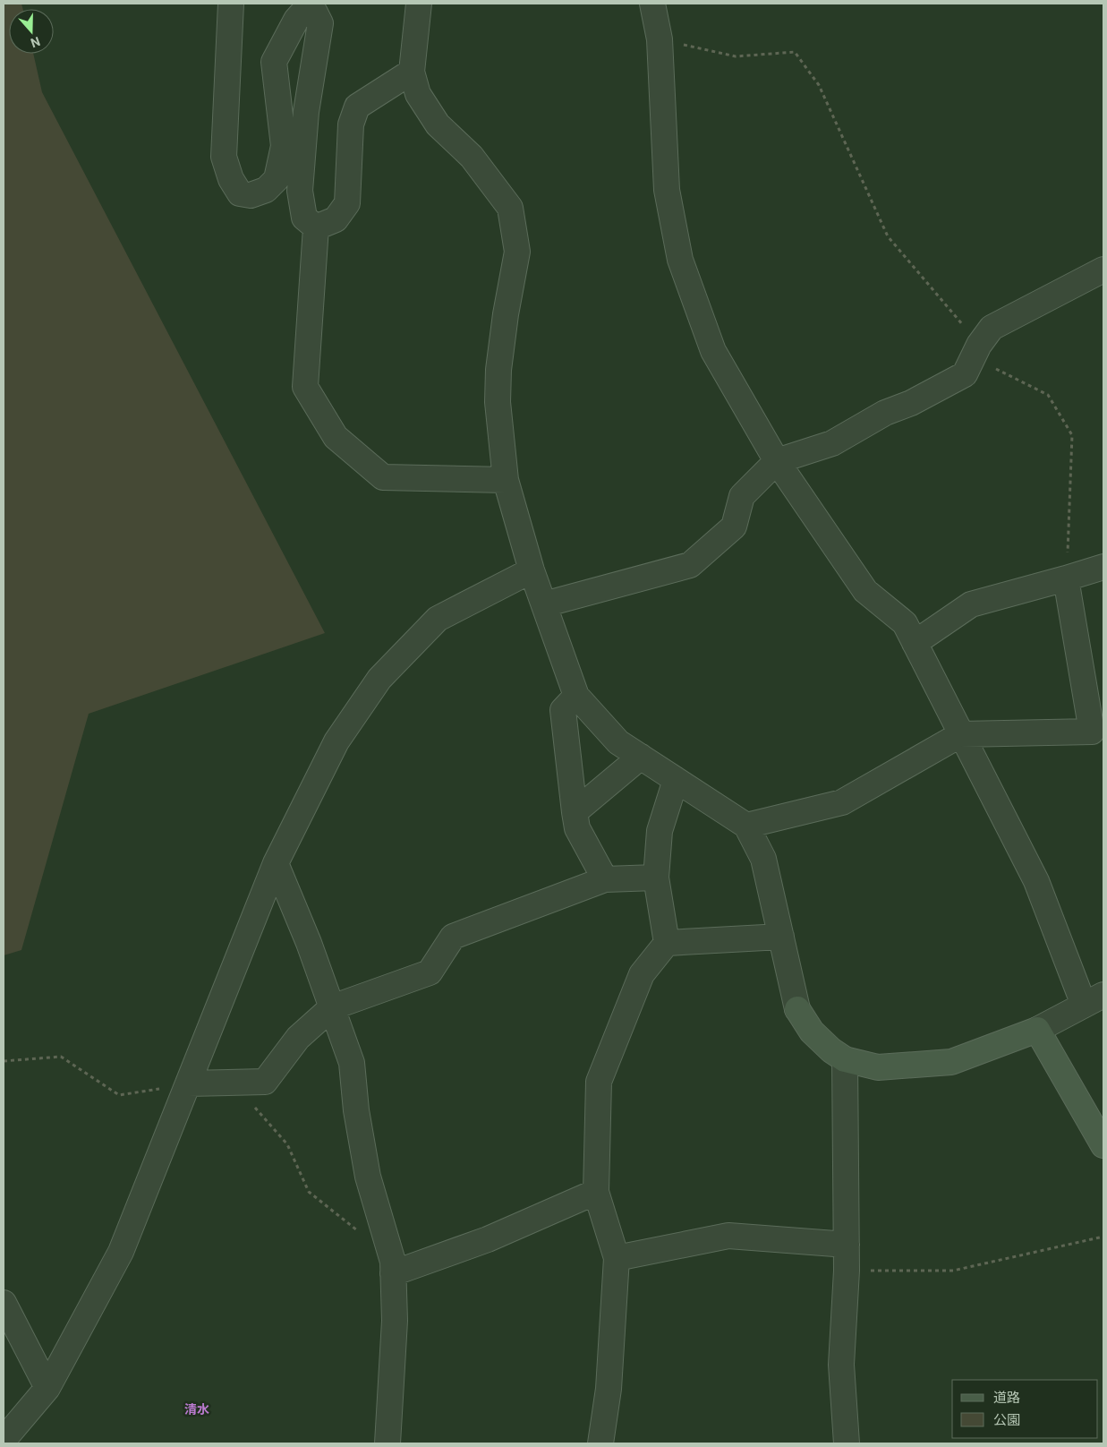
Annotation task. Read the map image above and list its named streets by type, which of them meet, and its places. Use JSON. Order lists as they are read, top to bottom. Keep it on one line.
{"districts":["清水"],"legend":["道路","公園"],"north":"bottom"}
